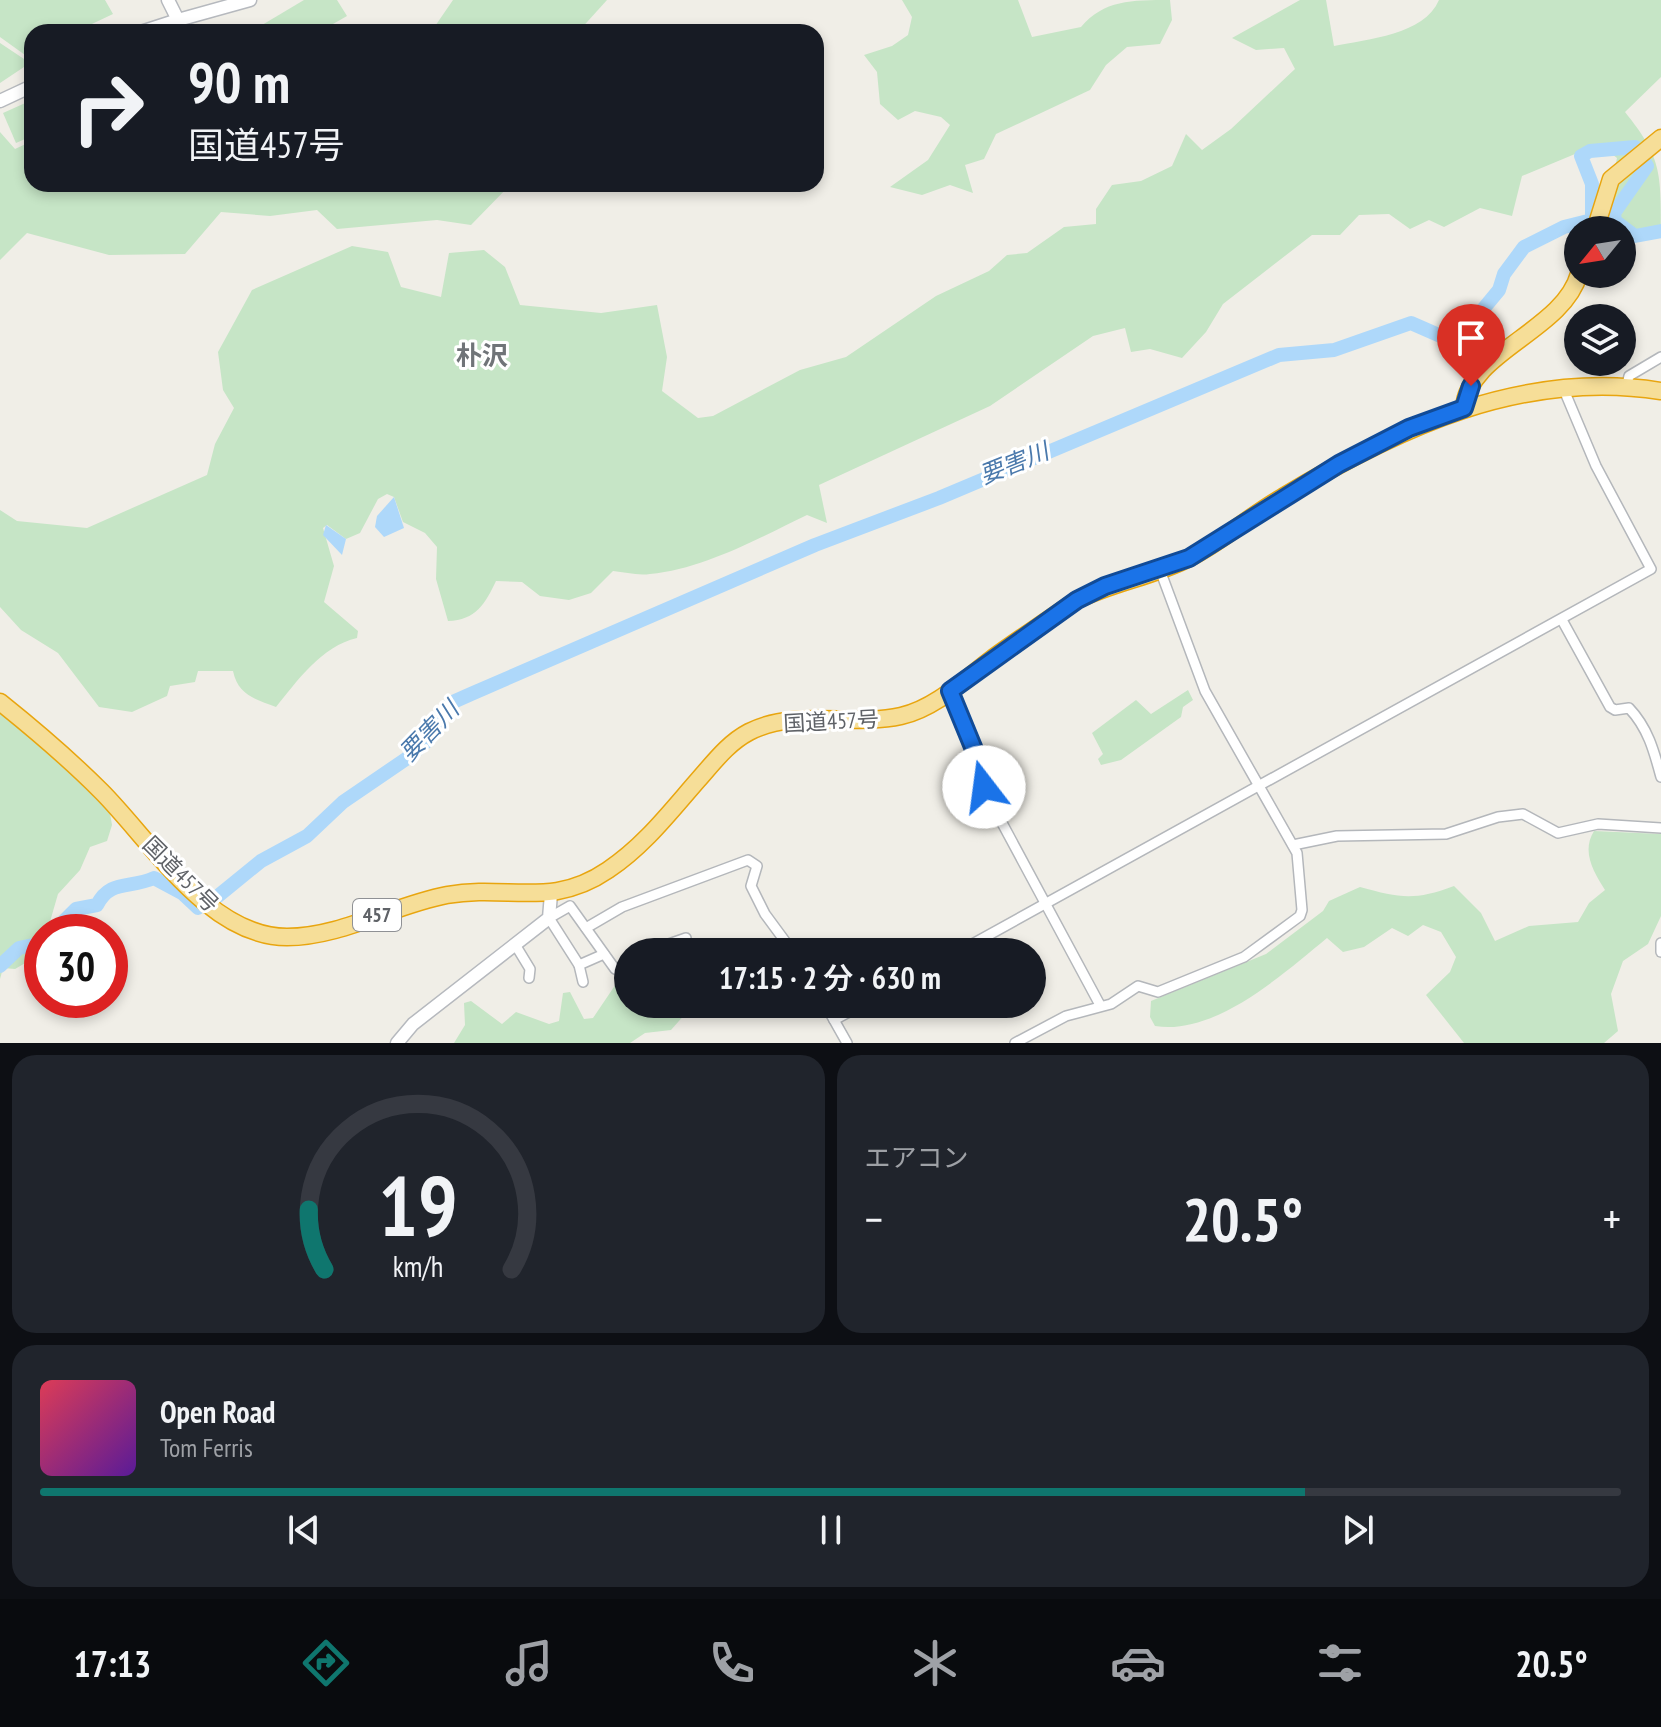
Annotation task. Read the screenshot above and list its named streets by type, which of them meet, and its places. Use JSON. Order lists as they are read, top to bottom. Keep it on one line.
{"streets":{"highway":["国道457号","457"]},"crossings":[["国道457号","457"]],"districts":["朴沢"],"water":["要害川"],"north":"bottom left","page":{"turn":["90 m","国道457号"],"limit":"30","trip":"17:15 · 2 分 · 630 m","tile":"エアコン","heat":["−","20.5°","+"],"song":["Open Road","Tom Ferris"],"tabs":["17:13","20.5°"],"gauge":["19","km/h"]}}
